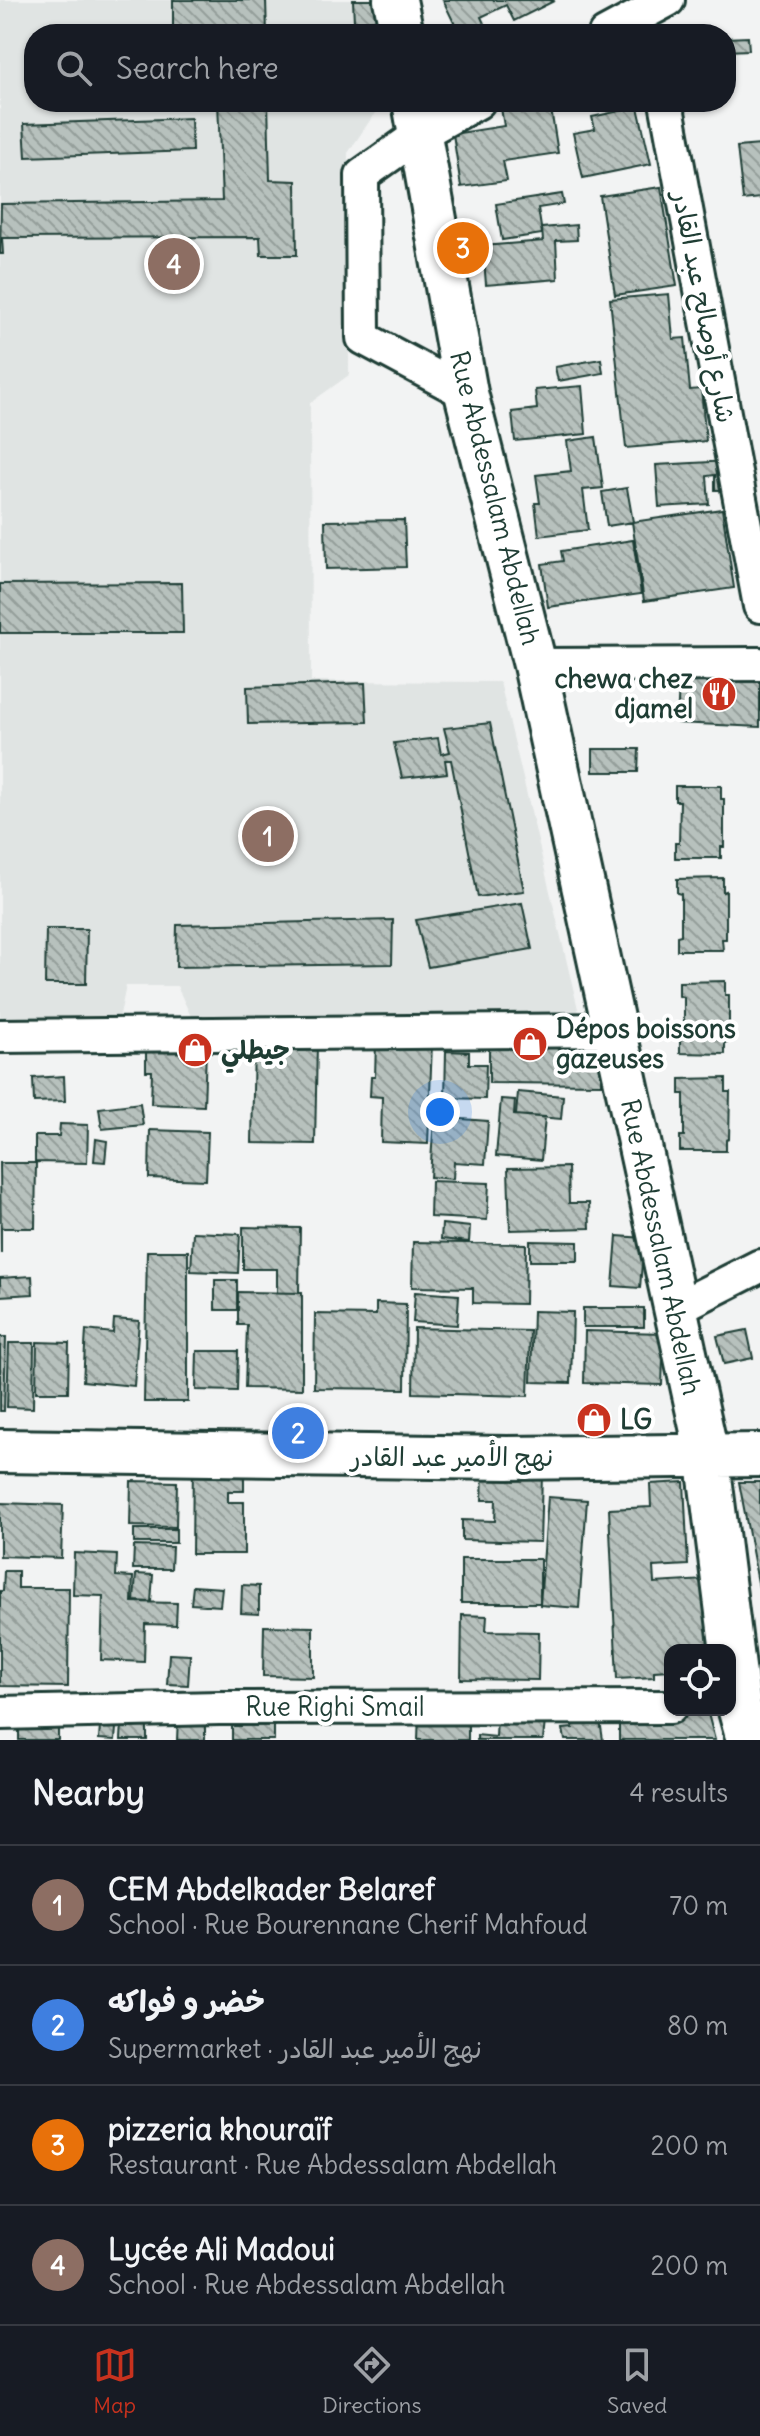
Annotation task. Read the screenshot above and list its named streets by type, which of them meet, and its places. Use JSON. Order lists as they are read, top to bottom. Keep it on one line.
{"streets":{"main road":["Rue Abdessalam Abdellah","نهج الأمير عبد القادر"],"street":["شارع أوصالح عبد القادر","Rue Righi Smail"]},"crossings":[["Rue Abdessalam Abdellah","نهج الأمير عبد القادر"]],"places":{"restaurant":["chewa chez djamel"],"shop":["Dépos boissons gazeuses","جيطلي","LG"]},"page":{"search":"Search here","pins":["3","4","1","2"],"heading":["Nearby","4 results"],"list":[{"mark":"1","name":"CEM Abdelkader Belaref","note":"School · Rue Bourennane Cherif Mahfoud","value":"70 m"},{"mark":"2","name":"خضر و فواكه","note":"Supermarket · نهج الأمير عبد القادر","value":"80 m"},{"mark":"3","name":"pizzeria khouraïf","note":"Restaurant · Rue Abdessalam Abdellah","value":"200 m"},{"mark":"4","name":"Lycée Ali Madoui","note":"School · Rue Abdessalam Abdellah","value":"200 m"}],"nav":["Map","Directions","Saved"]}}
